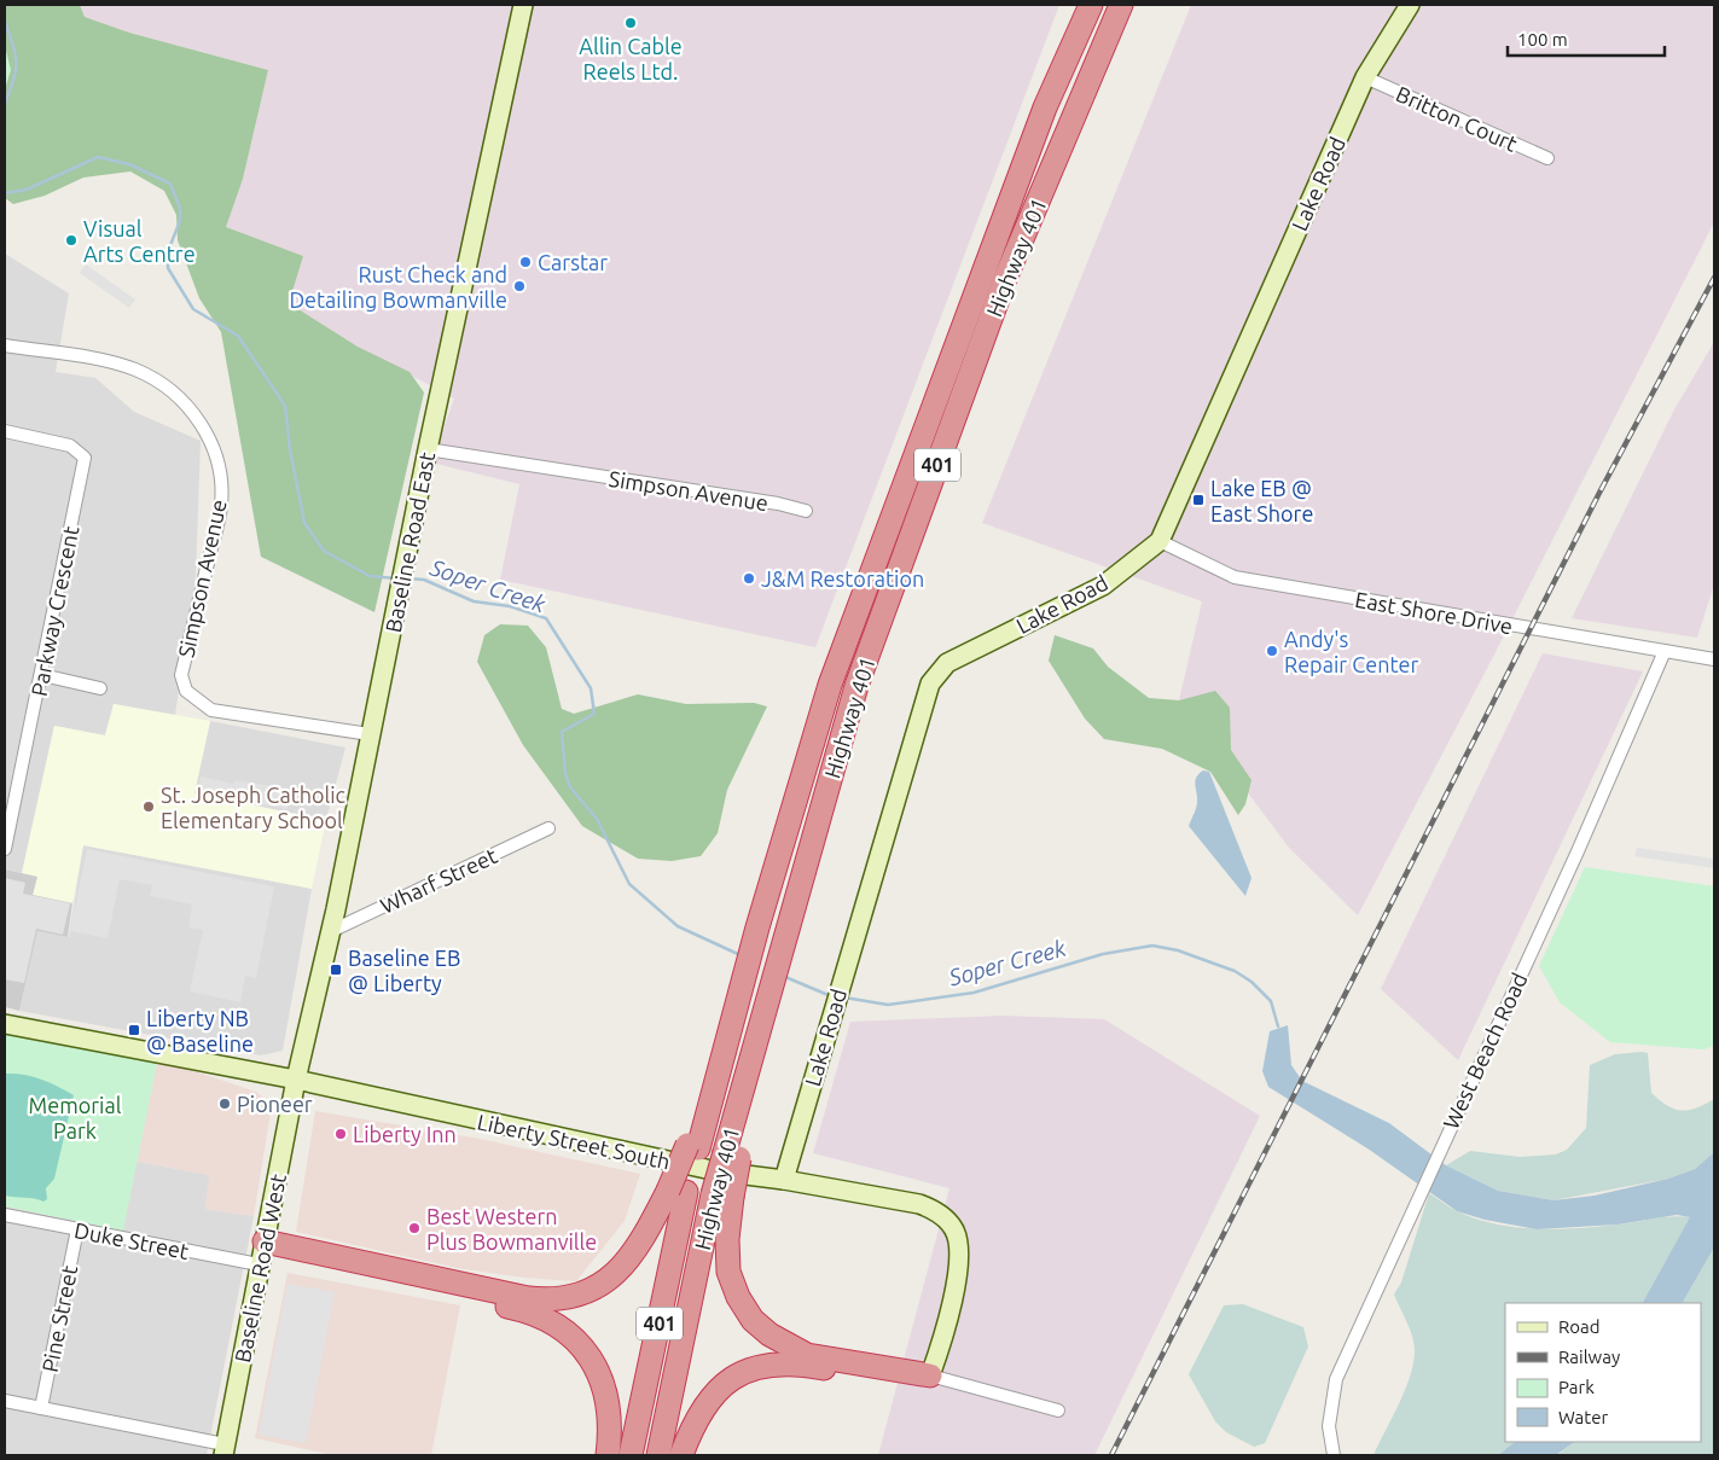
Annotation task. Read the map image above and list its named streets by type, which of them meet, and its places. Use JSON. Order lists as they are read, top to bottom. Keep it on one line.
{"streets":{"highway":["Highway 401","401"],"street":["Britton Court","Lake Road","Simpson Avenue","Baseline Road East","Parkway Crescent","East Shore Drive","Wharf Street","West Beach Road","Liberty Street South","Duke Street","Baseline Road West","Pine Street"]},"crossings":[["Britton Court","Lake Road"],["Lake Road","East Shore Drive"],["Lake Road","Liberty Street South"],["Simpson Avenue","Baseline Road East"],["Baseline Road East","Wharf Street"],["Baseline Road East","Liberty Street South"],["Baseline Road East","Baseline Road West"],["East Shore Drive","West Beach Road"],["Liberty Street South","Baseline Road West"],["Duke Street","Baseline Road West"],["Duke Street","Pine Street"]],"water":["Soper Creek"],"parks":["Memorial Park"],"places":{"other":["Allin Cable Reels Ltd.","Visual Arts Centre","Carstar","Rust Check and Detailing Bowmanville","J&M Restoration","Andy's Repair Center","St. Joseph Catholic Elementary School","Pioneer","Liberty Inn","Best Western Plus Bowmanville"],"transit":["Lake EB @ East Shore","Baseline EB @ Liberty","Liberty NB @ Baseline"]},"legend":["Road","Railway","Park","Water"],"scale_bar":"100 m"}
